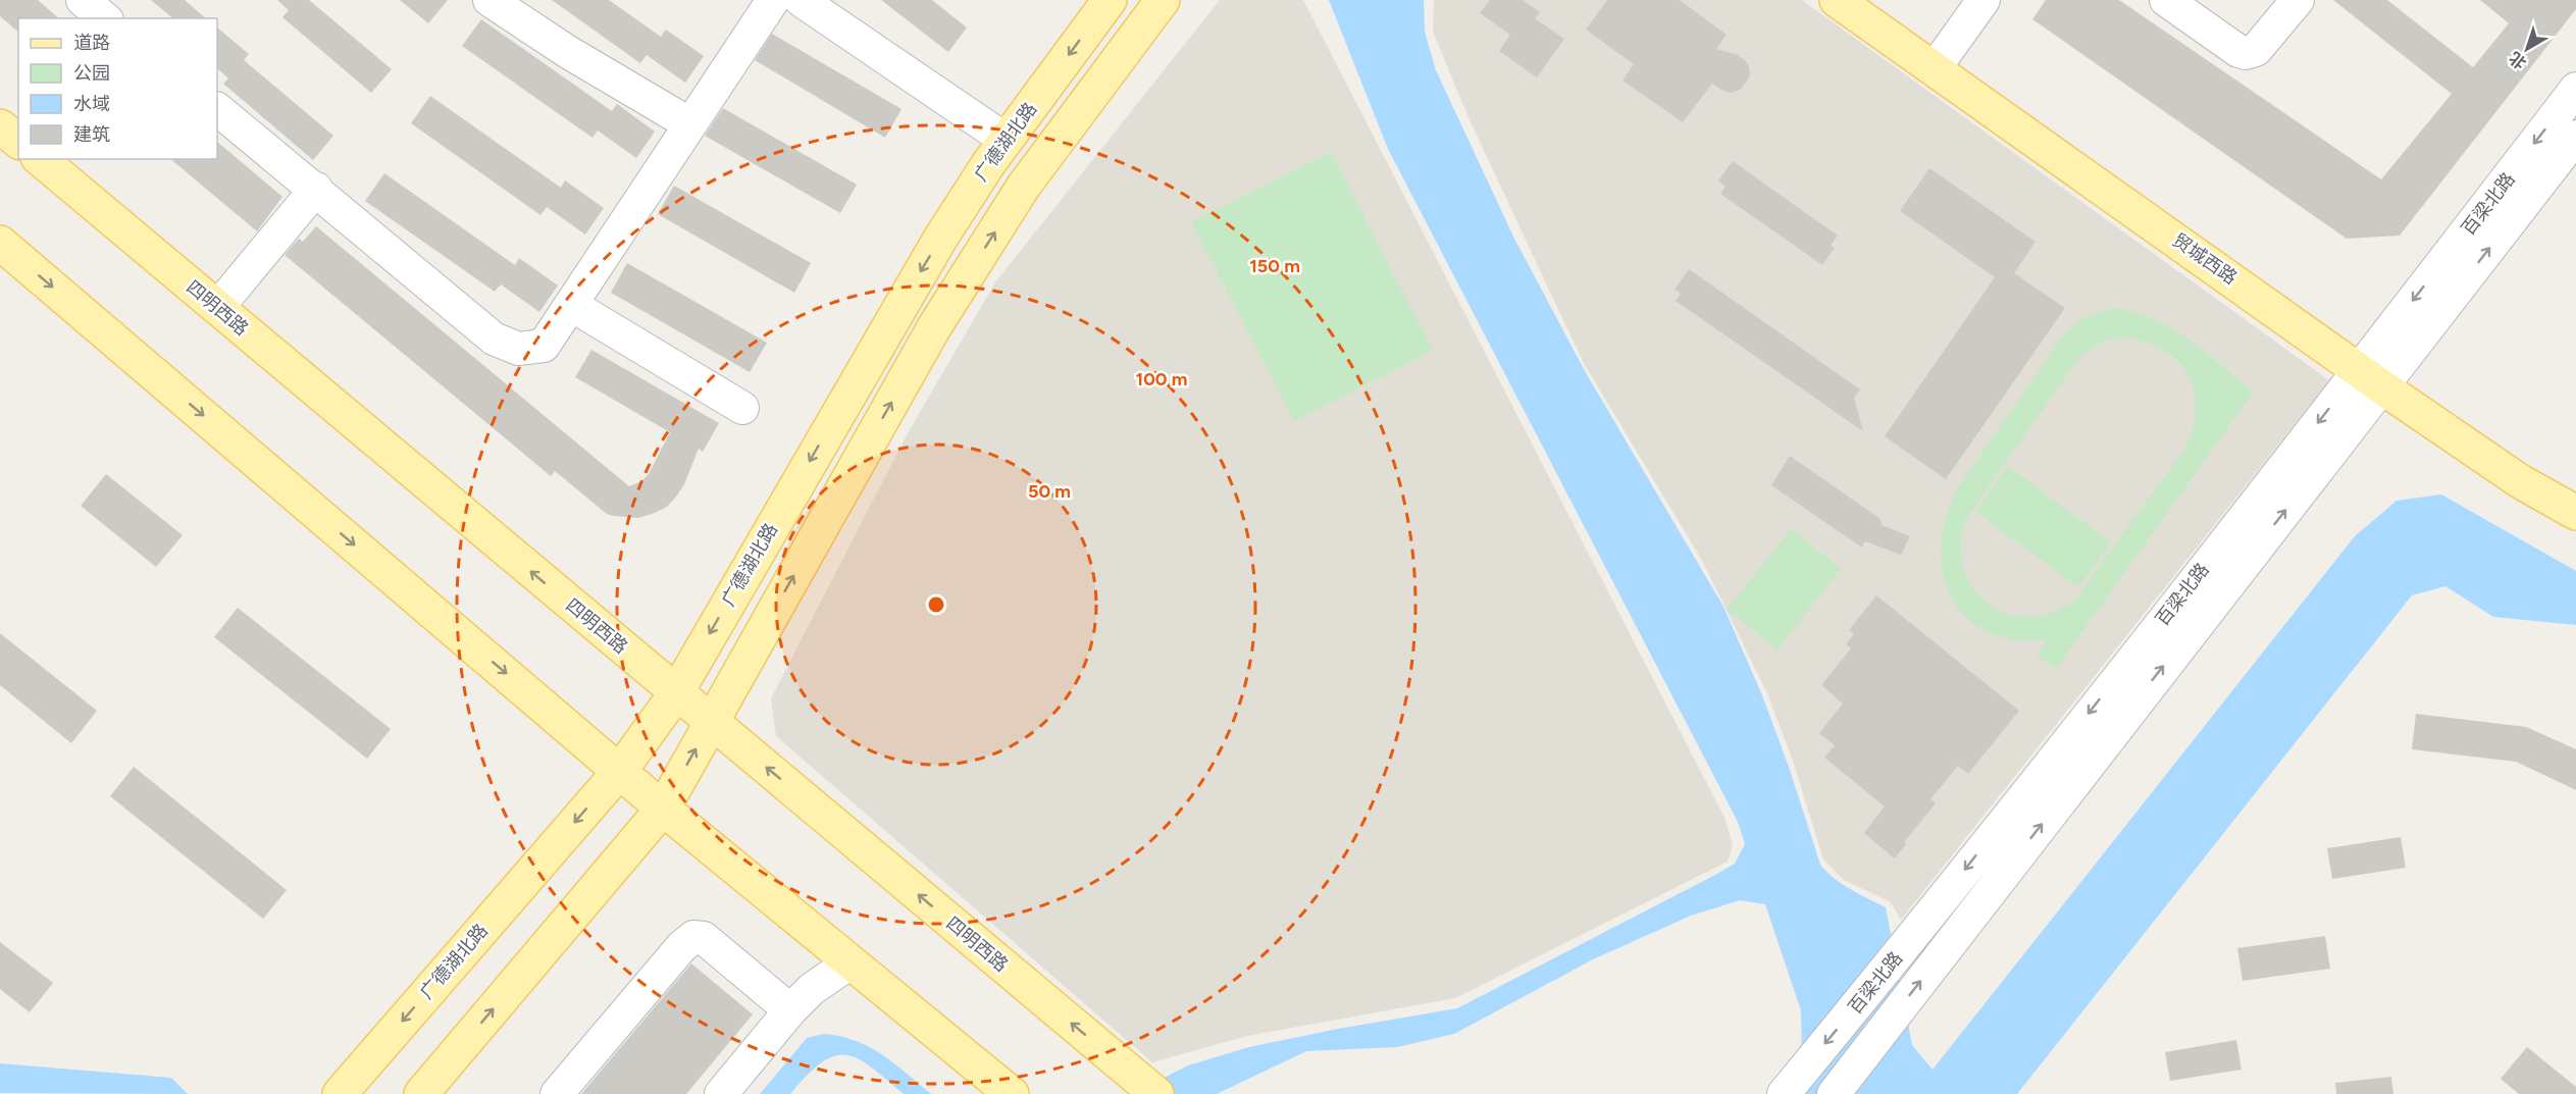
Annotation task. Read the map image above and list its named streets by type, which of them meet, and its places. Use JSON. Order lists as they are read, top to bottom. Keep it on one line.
{"streets":{"main road":["广德湖北路","贸城西路","四明西路"],"street":["百梁北路"]},"crossings":[["广德湖北路","四明西路"],["百梁北路","贸城西路"]],"legend":["道路","公园","水域","建筑"],"north":"bottom left","rings":["150 m","100 m","50 m"]}
